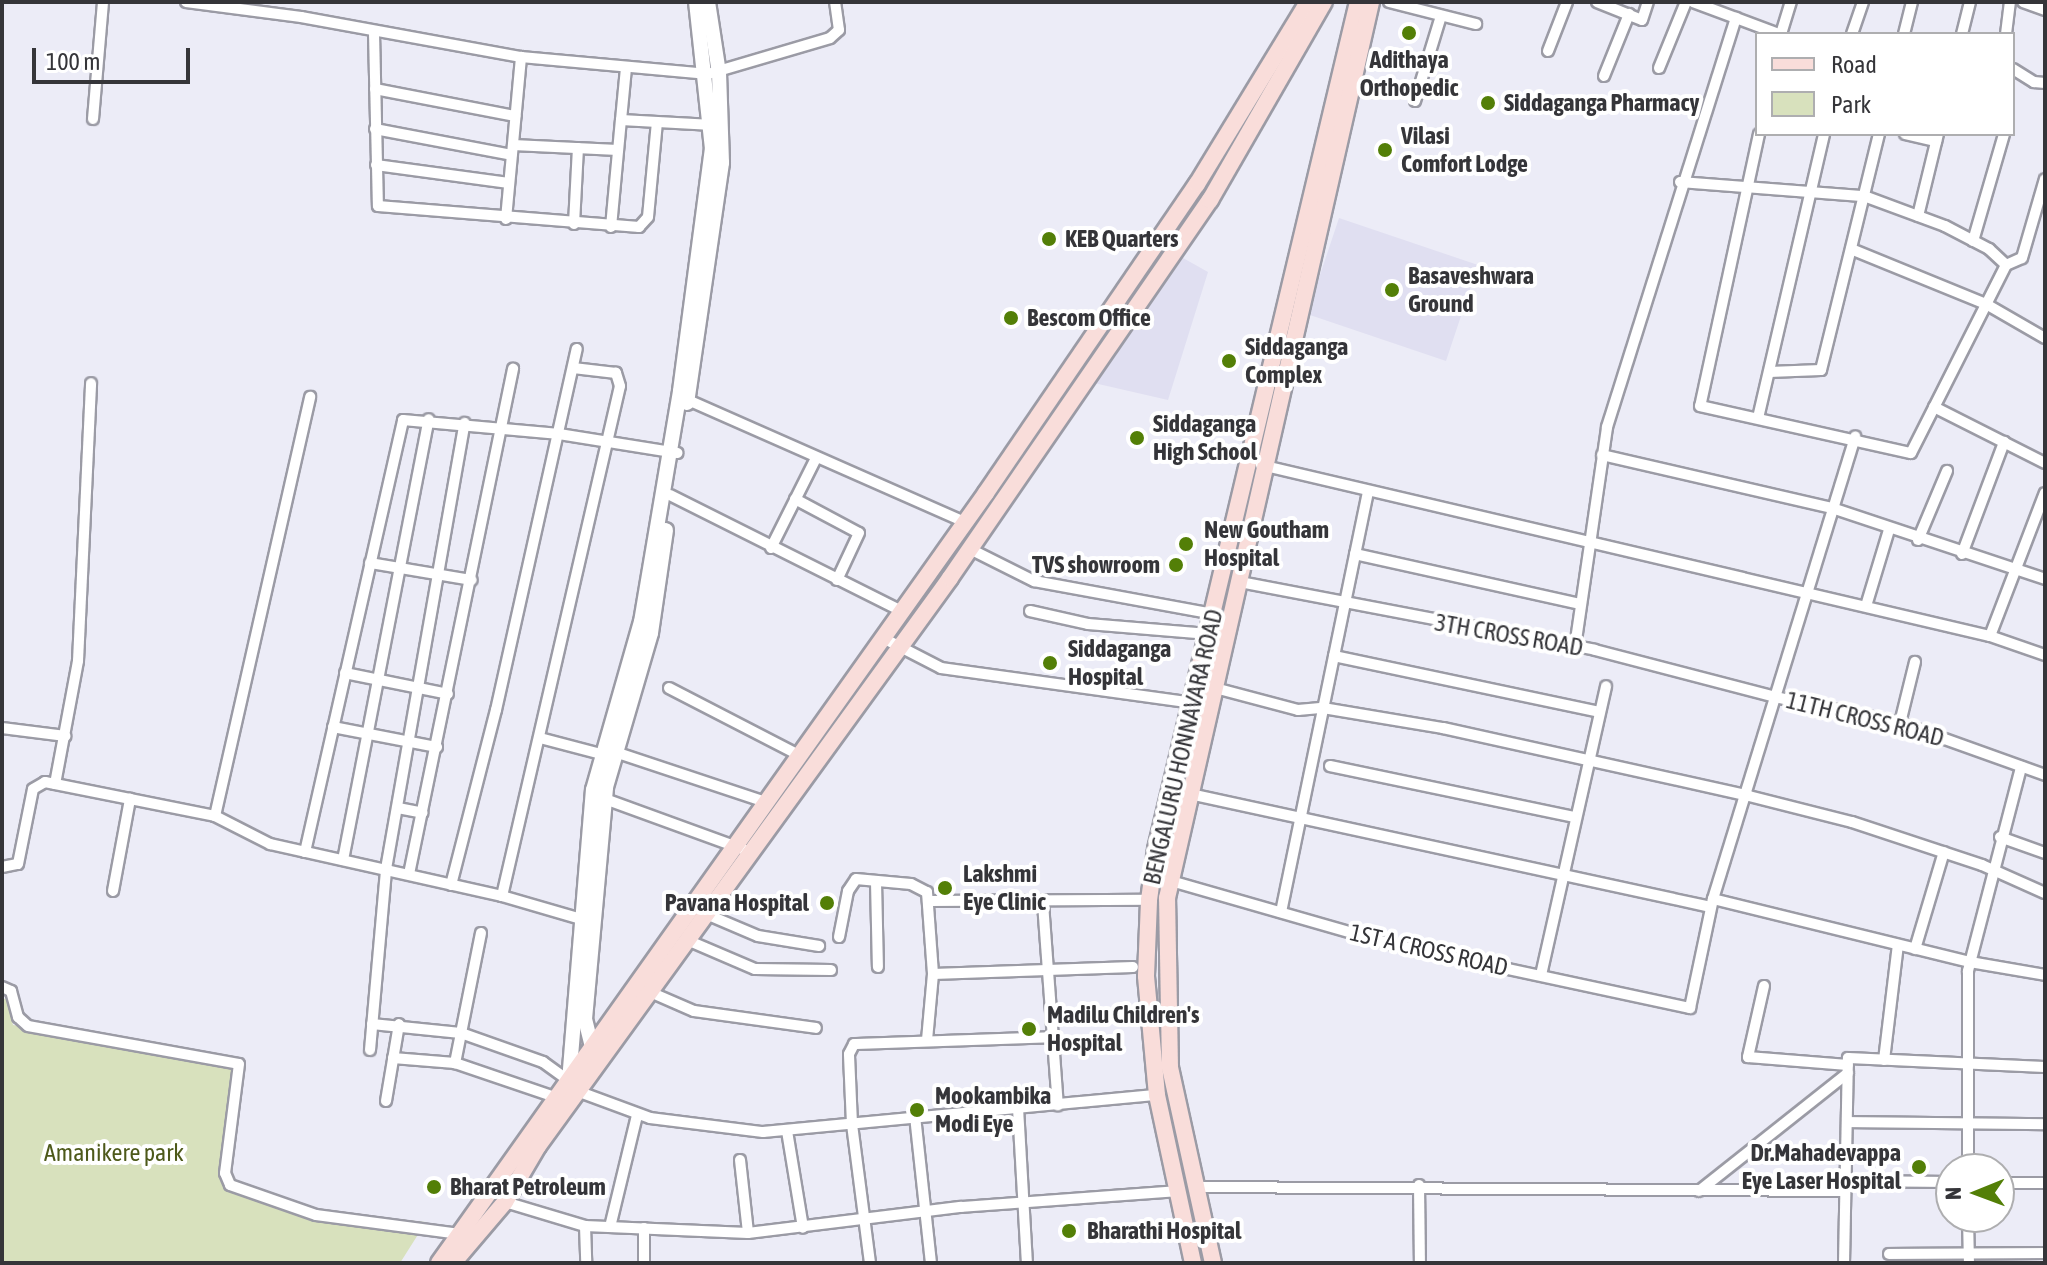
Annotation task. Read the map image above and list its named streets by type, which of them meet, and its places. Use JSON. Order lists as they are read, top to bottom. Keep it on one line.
{"streets":{"main road":["BENGALURU HONNAVARA ROAD"],"street":["3TH CROSS ROAD","11TH CROSS ROAD","1ST A CROSS ROAD"]},"crossings":[["3TH CROSS ROAD","11TH CROSS ROAD"],["3TH CROSS ROAD","BENGALURU HONNAVARA ROAD"],["BENGALURU HONNAVARA ROAD","1ST A CROSS ROAD"]],"parks":["Amanikere park"],"places":["Adithaya Orthopedic","Siddaganga Pharmacy","Vilasi Comfort Lodge","KEB Quarters","Basaveshwara Ground","Bescom Office","Siddaganga Complex","Siddaganga High School","New Goutham Hospital","TVS showroom","Siddaganga Hospital","Lakshmi Eye Clinic","Pavana Hospital","Madilu Children's Hospital","Mookambika Modi Eye","Dr.Mahadevappa Eye Laser Hospital","Bharat Petroleum","Bharathi Hospital"],"legend":["Road","Park"],"scale_bar":"100 m","north":"left"}
